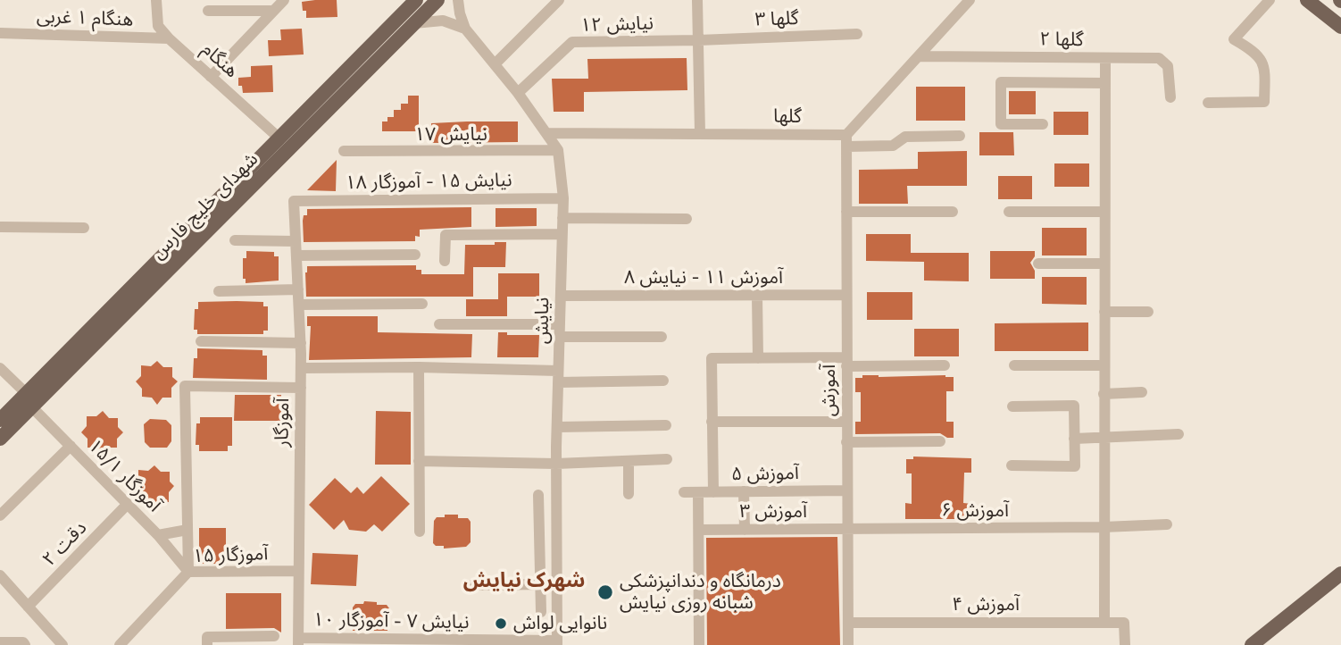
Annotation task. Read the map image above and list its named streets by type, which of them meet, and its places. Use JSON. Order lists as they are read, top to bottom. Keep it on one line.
{"streets":{"main road":["شهدای خلیج فارس"],"street":["هنگام ۱ غربی","گلها ۳","نیایش ۱۲","گلها ۲","هنگام","گلها","نیایش ۱۷","نیایش ۱۵ - آموزگار ۱۸","آموزش ۱۱ - نیایش ۸","نیایش","آموزش","آموزگار","آموزش ۵","آموزگار ۱۵/۱","آموزش ۶","آموزش ۳","دقت ۲","آموزگار ۱۵","آموزش ۴","نیایش ۷ - آموزگار ۱۰"]},"crossings":[["هنگام ۱ غربی","هنگام"],["گلها ۳","نیایش ۱۲"],["نیایش ۱۲","نیایش"],["هنگام","شهدای خلیج فارس"],["گلها","نیایش"],["گلها","آموزش"],["نیایش ۱۷","نیایش"],["نیایش ۱۵ - آموزگار ۱۸","نیایش"],["نیایش ۱۵ - آموزگار ۱۸","آموزگار"],["شهدای خلیج فارس","آموزگار ۱۵/۱"],["آموزش ۱۱ - نیایش ۸","نیایش"],["آموزش ۱۱ - نیایش ۸","آموزش"],["نیایش","نیایش ۷ - آموزگار ۱۰"],["آموزش","آموزش ۵"],["آموزش","آموزش ۶"],["آموزش","آموزش ۳"],["آموزش","آموزش ۴"],["آموزگار","آموزگار ۱۵"],["آموزگار","نیایش ۷ - آموزگار ۱۰"],["آموزگار ۱۵/۱","دقت ۲"],["آموزگار ۱۵/۱","آموزگار ۱۵"],["آموزش ۶","آموزش ۳"]],"districts":["شهرک نیایش"],"places":["درمانگاه و دندانپزشکی شبانه روزی نیایش","نانوایی لواش"]}
